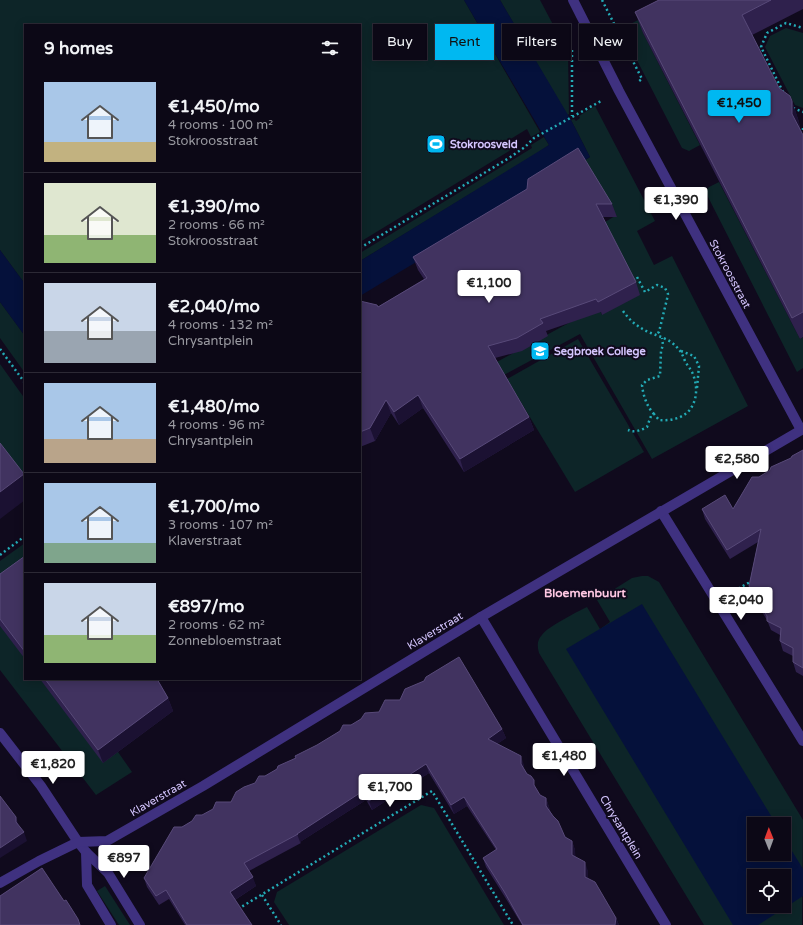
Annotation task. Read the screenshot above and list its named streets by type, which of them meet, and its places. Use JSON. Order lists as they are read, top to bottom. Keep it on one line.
{"streets":{"street":["Stokroosstraat","Klaverstraat","Chrysantplein"]},"crossings":[["Stokroosstraat","Klaverstraat"],["Klaverstraat","Chrysantplein"]],"districts":["Bloemenbuurt"],"places":{"sports":["Stokroosveld"],"school or university":["Segbroek College"]},"north":"top","page":{"chip":["Buy","Rent","Filters","New"],"heading":"9 homes","list":[{"name":"€1,450/mo","note":"4 rooms · 100 m² · Stokroosstraat"},{"name":"€1,390/mo","note":"2 rooms · 66 m² · Stokroosstraat"},{"name":"€2,040/mo","note":"4 rooms · 132 m² · Chrysantplein"},{"name":"€1,480/mo","note":"4 rooms · 96 m² · Chrysantplein"},{"name":"€1,700/mo","note":"3 rooms · 107 m² · Klaverstraat"},{"name":"€897/mo","note":"2 rooms · 62 m² · Zonnebloemstraat"}],"price":["€1,450","€1,390","€1,100","€2,580","€2,040","€1,480","€1,820","€1,700","€897"]}}
